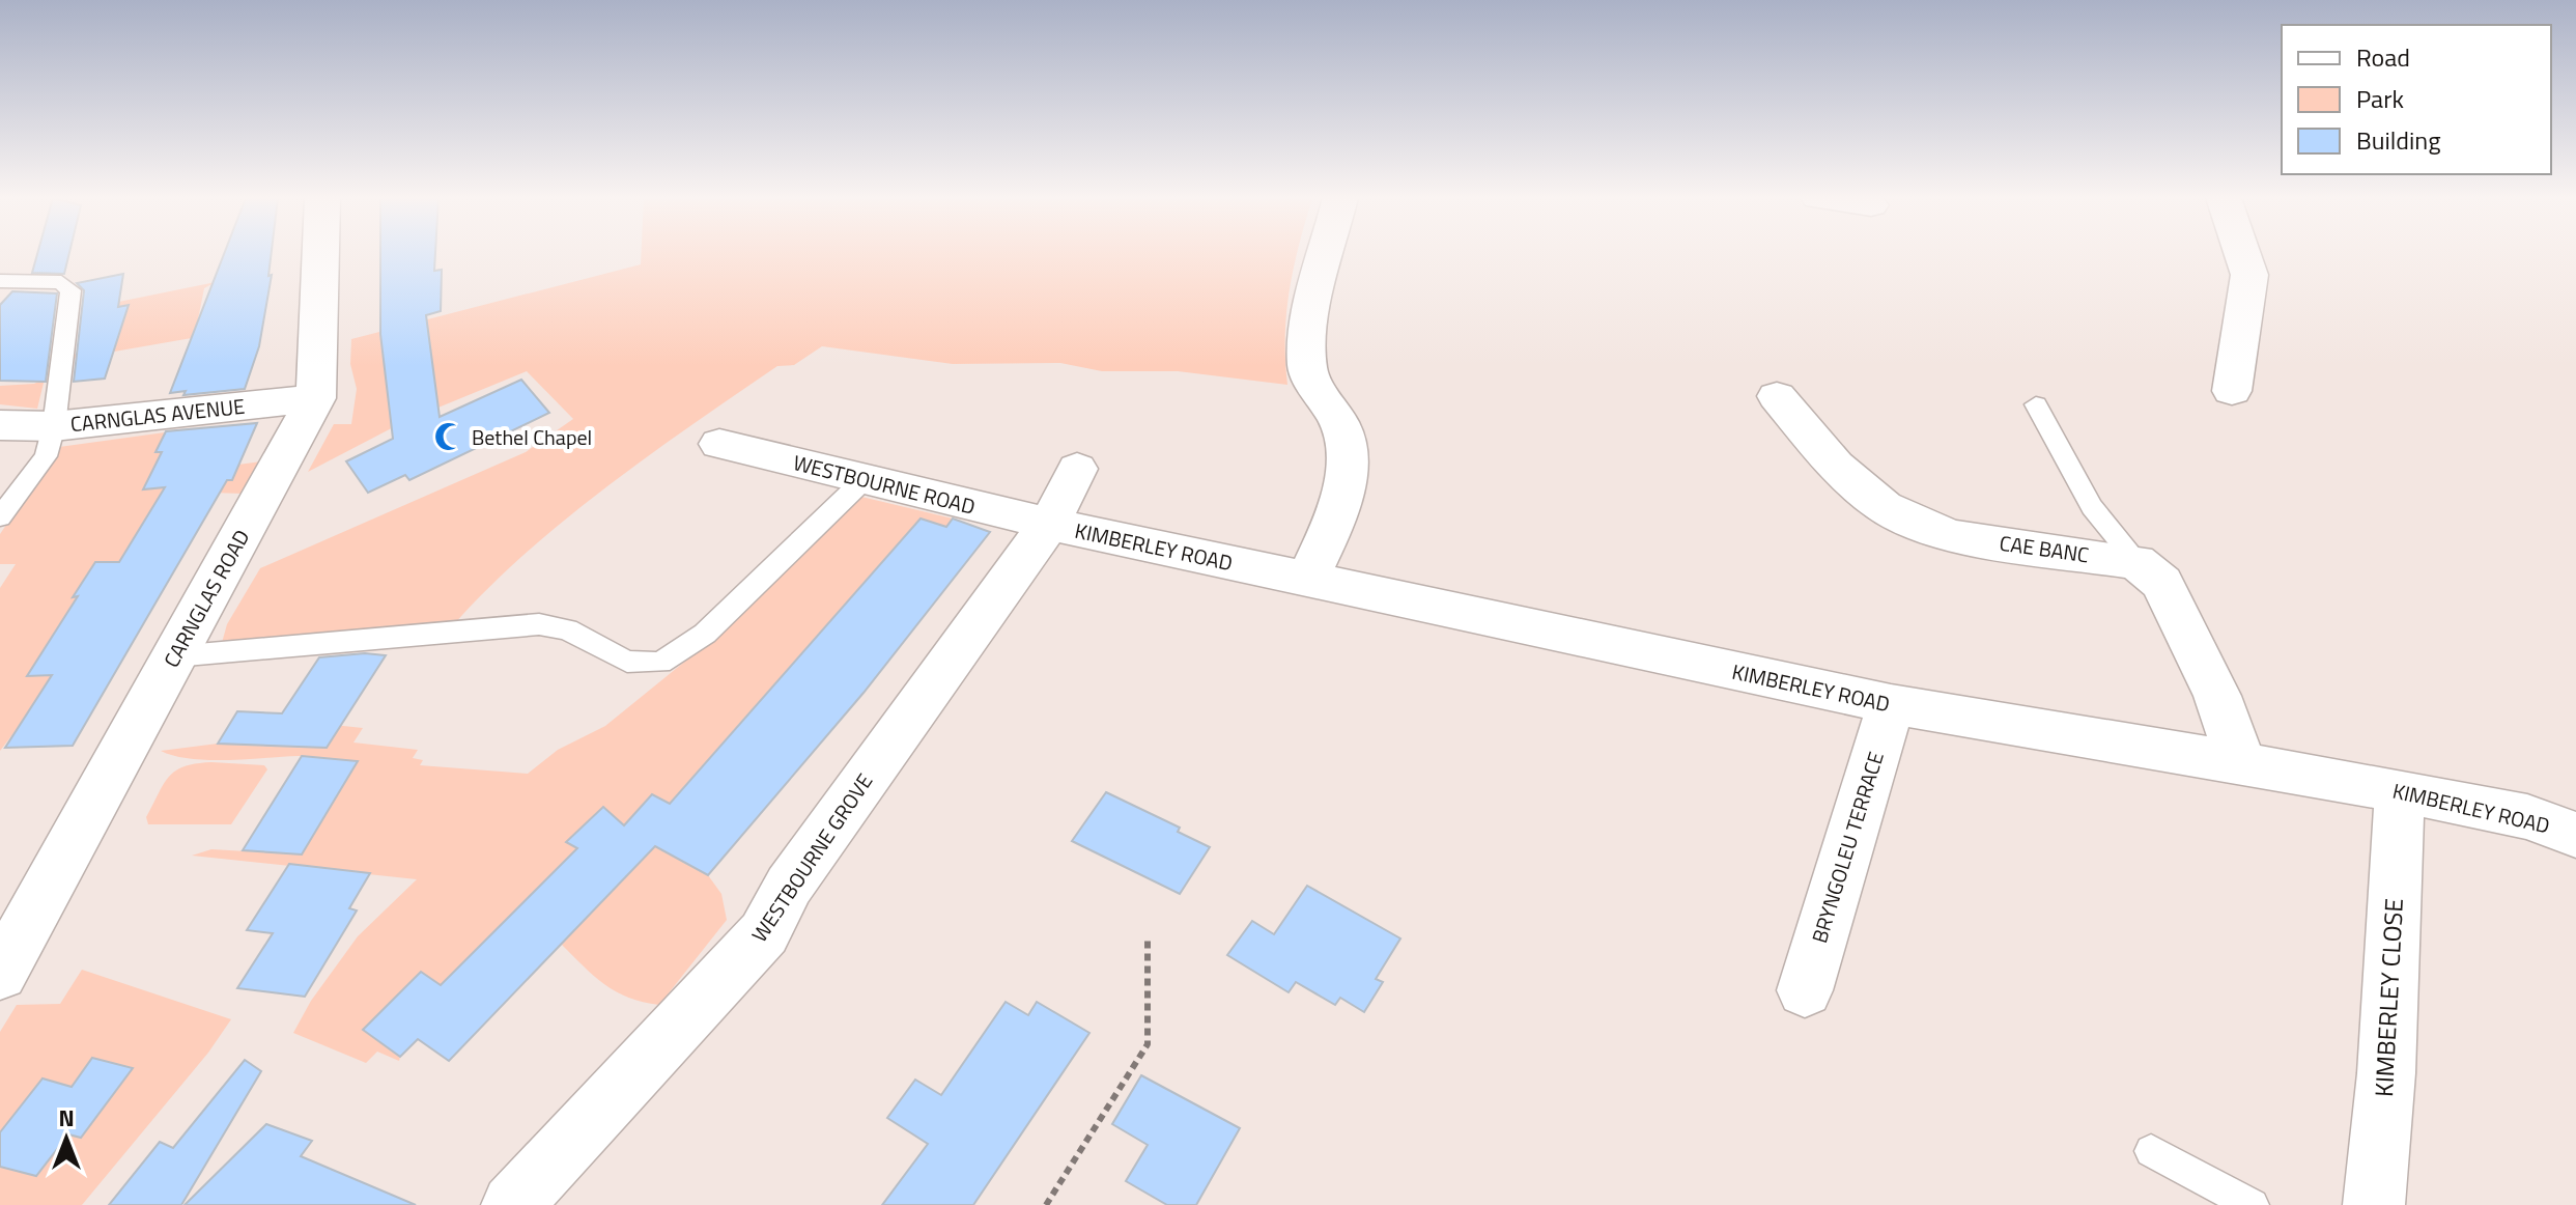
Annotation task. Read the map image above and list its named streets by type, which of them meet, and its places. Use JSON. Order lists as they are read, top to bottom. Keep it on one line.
{"streets":{"street":["CARNGLAS AVENUE","WESTBOURNE ROAD","KIMBERLEY ROAD","CAE BANC","CARNGLAS ROAD","BRYNGOLEU TERRACE","WESTBOURNE GROVE","KIMBERLEY CLOSE"]},"crossings":[["CARNGLAS AVENUE","CARNGLAS ROAD"],["WESTBOURNE ROAD","KIMBERLEY ROAD"],["WESTBOURNE ROAD","WESTBOURNE GROVE"],["KIMBERLEY ROAD","BRYNGOLEU TERRACE"],["KIMBERLEY ROAD","WESTBOURNE GROVE"],["KIMBERLEY ROAD","KIMBERLEY CLOSE"]],"places":{"mosque":["Bethel Chapel"]},"legend":["Road","Park","Building"],"north":"top"}
